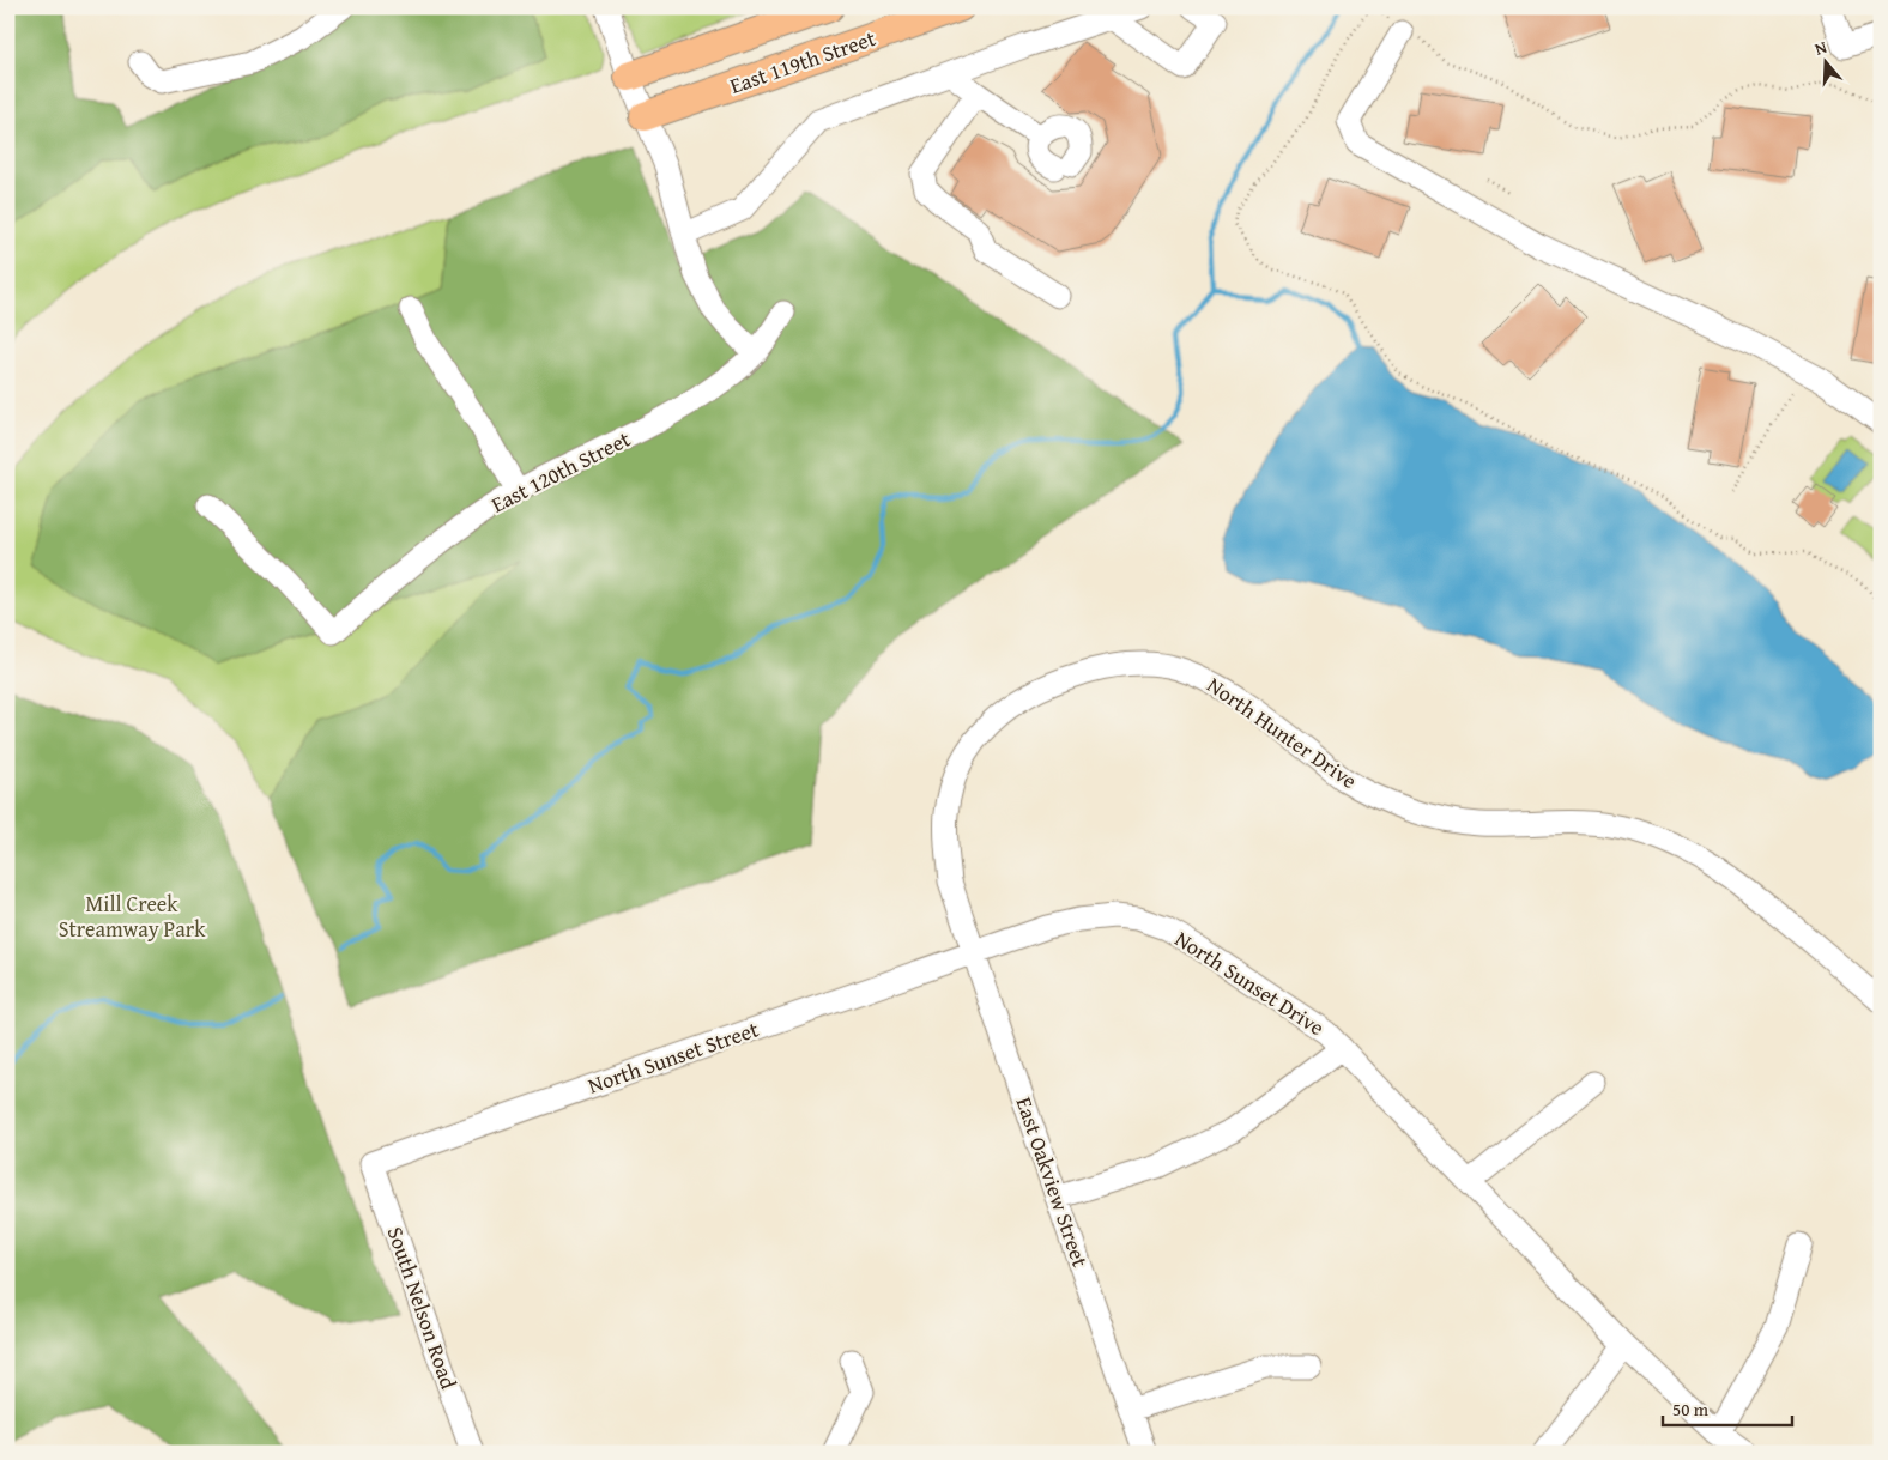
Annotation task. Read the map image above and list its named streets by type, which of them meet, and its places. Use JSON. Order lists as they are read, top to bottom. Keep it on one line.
{"streets":{"main road":["East 119th Street"],"street":["East 120th Street","North Hunter Drive","North Sunset Drive","North Sunset Street","East Oakview Street","South Nelson Road"]},"crossings":[["North Hunter Drive","North Sunset Drive"],["North Hunter Drive","North Sunset Street"],["North Hunter Drive","East Oakview Street"],["North Sunset Drive","North Sunset Street"],["North Sunset Drive","East Oakview Street"],["North Sunset Street","East Oakview Street"],["North Sunset Street","South Nelson Road"]],"parks":["Mill Creek Streamway Park"],"scale_bar":"50 m","north":"top"}
